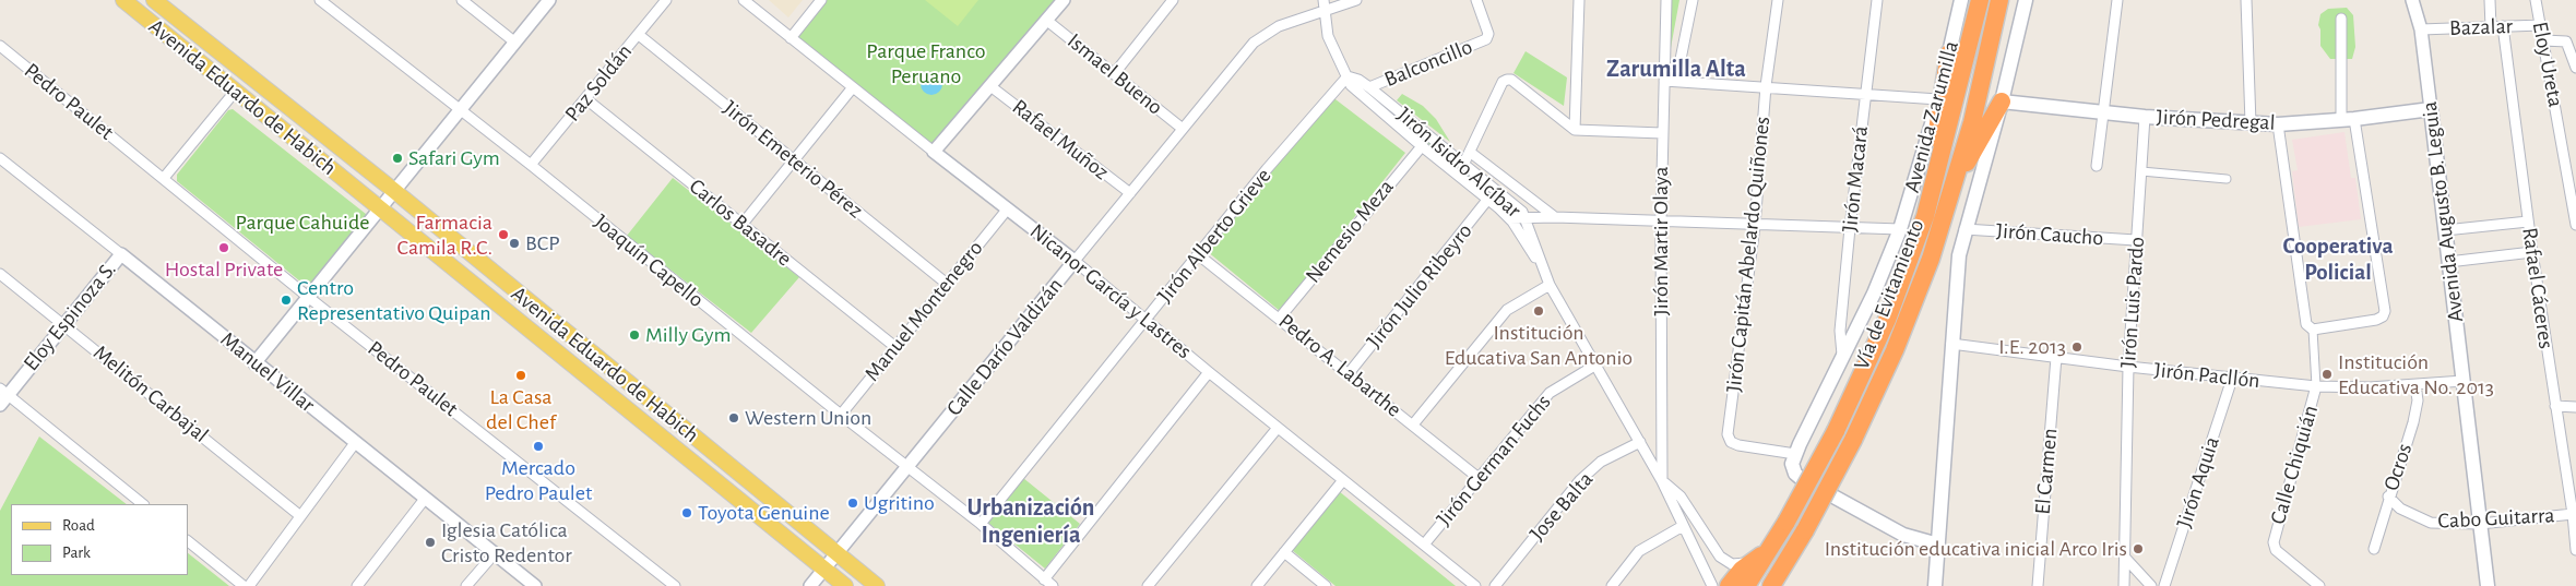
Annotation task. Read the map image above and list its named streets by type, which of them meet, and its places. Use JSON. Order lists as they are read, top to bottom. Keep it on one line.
{"streets":{"highway":["Vía de Evitamiento"],"main road":["Avenida Eduardo de Habich","Avenida Zarumilla","Jirón Pedregal","Avenida Augusto B. Leguia"],"street":["Bazalar","Balconcillo","Eloy Ureta","Ismael Bueno","Paz Soldán","Pedro Paulet","Rafael Muñoz","Jirón Emeterio Pérez","Jirón Isidro Alcíbar","Jirón Macará","Carlos Basadre","Nemesio Meza","Jirón Caucho","Jirón Alberto Grieve","Jirón Martir Olaya","Jirón Capitán Abelardo Quiñones","Joaquín Capello","Jirón Julio Ribeyro","Rafael Cáceres","Nicanor García y Lastres","Jirón Luis Pardo","Manuel Montenegro","Eloy Espinoza S.","Calle Darío Valdizán","Pedro A. Labarthe","Manuel Villar","Jirón Pacllón","Melitón Carbajal","Jirón German Fuchs","Calle Chiquián","Ocros","El Carmen","Jirón Aquia","Jose Balta","Cabo Guitarra"]},"crossings":[["Bazalar","Eloy Ureta"],["Bazalar","Avenida Augusto B. Leguia"],["Bazalar","Rafael Cáceres"],["Balconcillo","Jirón Isidro Alcíbar"],["Ismael Bueno","Calle Darío Valdizán"],["Paz Soldán","Jirón Emeterio Pérez"],["Paz Soldán","Carlos Basadre"],["Paz Soldán","Joaquín Capello"],["Avenida Eduardo de Habich","Calle Darío Valdizán"],["Avenida Zarumilla","Jirón Macará"],["Avenida Zarumilla","Jirón Capitán Abelardo Quiñones"],["Jirón Pedregal","Avenida Augusto B. Leguia"],["Jirón Pedregal","Jirón Luis Pardo"],["Rafael Muñoz","Calle Darío Valdizán"],["Jirón Emeterio Pérez","Manuel Montenegro"],["Jirón Isidro Alcíbar","Nemesio Meza"],["Jirón Isidro Alcíbar","Jirón Alberto Grieve"],["Jirón Isidro Alcíbar","Jirón Martir Olaya"],["Jirón Isidro Alcíbar","Jirón Julio Ribeyro"],["Jirón Isidro Alcíbar","Calle Darío Valdizán"],["Jirón Isidro Alcíbar","Jirón German Fuchs"],["Jirón Isidro Alcíbar","Jose Balta"],["Avenida Augusto B. Leguia","Jirón Pacllón"],["Avenida Augusto B. Leguia","Cabo Guitarra"],["Carlos Basadre","Manuel Montenegro"],["Nemesio Meza","Pedro A. Labarthe"],["Jirón Caucho","Jirón Luis Pardo"],["Jirón Alberto Grieve","Joaquín Capello"],["Jirón Alberto Grieve","Nicanor García y Lastres"],["Jirón Alberto Grieve","Pedro A. Labarthe"],["Joaquín Capello","Manuel Montenegro"],["Joaquín Capello","Calle Darío Valdizán"],["Jirón Julio Ribeyro","Pedro A. Labarthe"],["Rafael Cáceres","Cabo Guitarra"],["Nicanor García y Lastres","Manuel Montenegro"],["Nicanor García y Lastres","Calle Darío Valdizán"],["Nicanor García y Lastres","Jirón German Fuchs"],["Jirón Luis Pardo","Jirón Pacllón"],["Eloy Espinoza S.","Manuel Villar"],["Eloy Espinoza S.","Melitón Carbajal"],["Pedro A. Labarthe","Jirón German Fuchs"],["Jirón Pacllón","Calle Chiquián"],["Jirón Pacllón","Ocros"],["Jirón Pacllón","El Carmen"],["Jirón Pacllón","Jirón Aquia"],["Ocros","Cabo Guitarra"]],"districts":["Zarumilla Alta","Cooperativa Policial","Urbanización Ingeniería"],"parks":["Parque Franco Peruano","Parque Cahuide"],"places":["Safari Gym","Farmacia Camila R.C.","BCP","Hostal Private","Centro Representativo Quipan","Institución Educativa San Antonio","Milly Gym","I.E. 2013","Institución Educativa No. 2013","La Casa del Chef","Western Union","Mercado Pedro Paulet","Ugritino","Toyota Genuine","Iglesia Católica Cristo Redentor","Institución educativa inicial Arco Iris"],"legend":["Road","Park"]}
